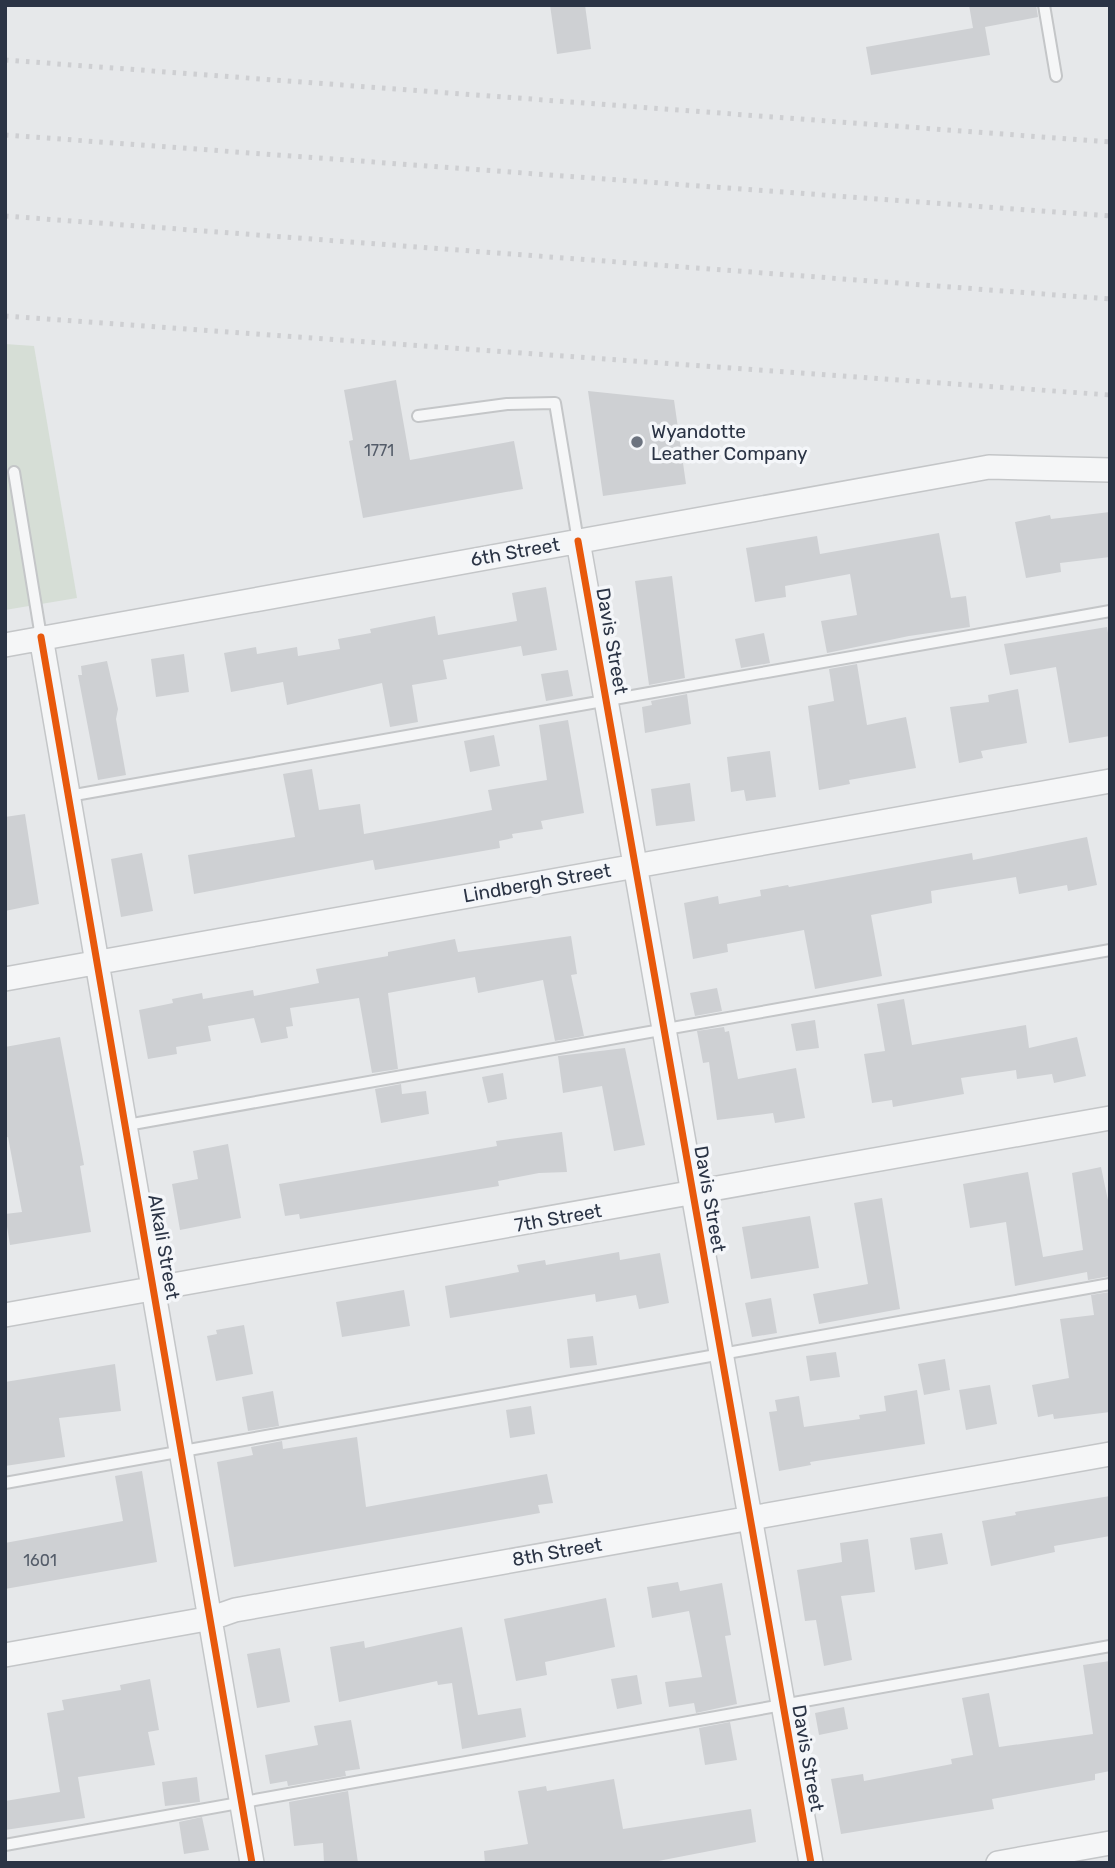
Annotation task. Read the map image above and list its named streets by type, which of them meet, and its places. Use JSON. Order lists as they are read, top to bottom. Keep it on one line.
{"streets":{"street":["6th Street","Davis Street","Lindbergh Street","7th Street","Alkali Street","8th Street"]},"crossings":[["6th Street","Davis Street"],["6th Street","Alkali Street"],["Davis Street","Lindbergh Street"],["Davis Street","7th Street"],["Davis Street","8th Street"],["Lindbergh Street","Alkali Street"],["7th Street","Alkali Street"],["Alkali Street","8th Street"]],"places":["Wyandotte Leather Company"],"house_numbers":["1771","1601"]}
